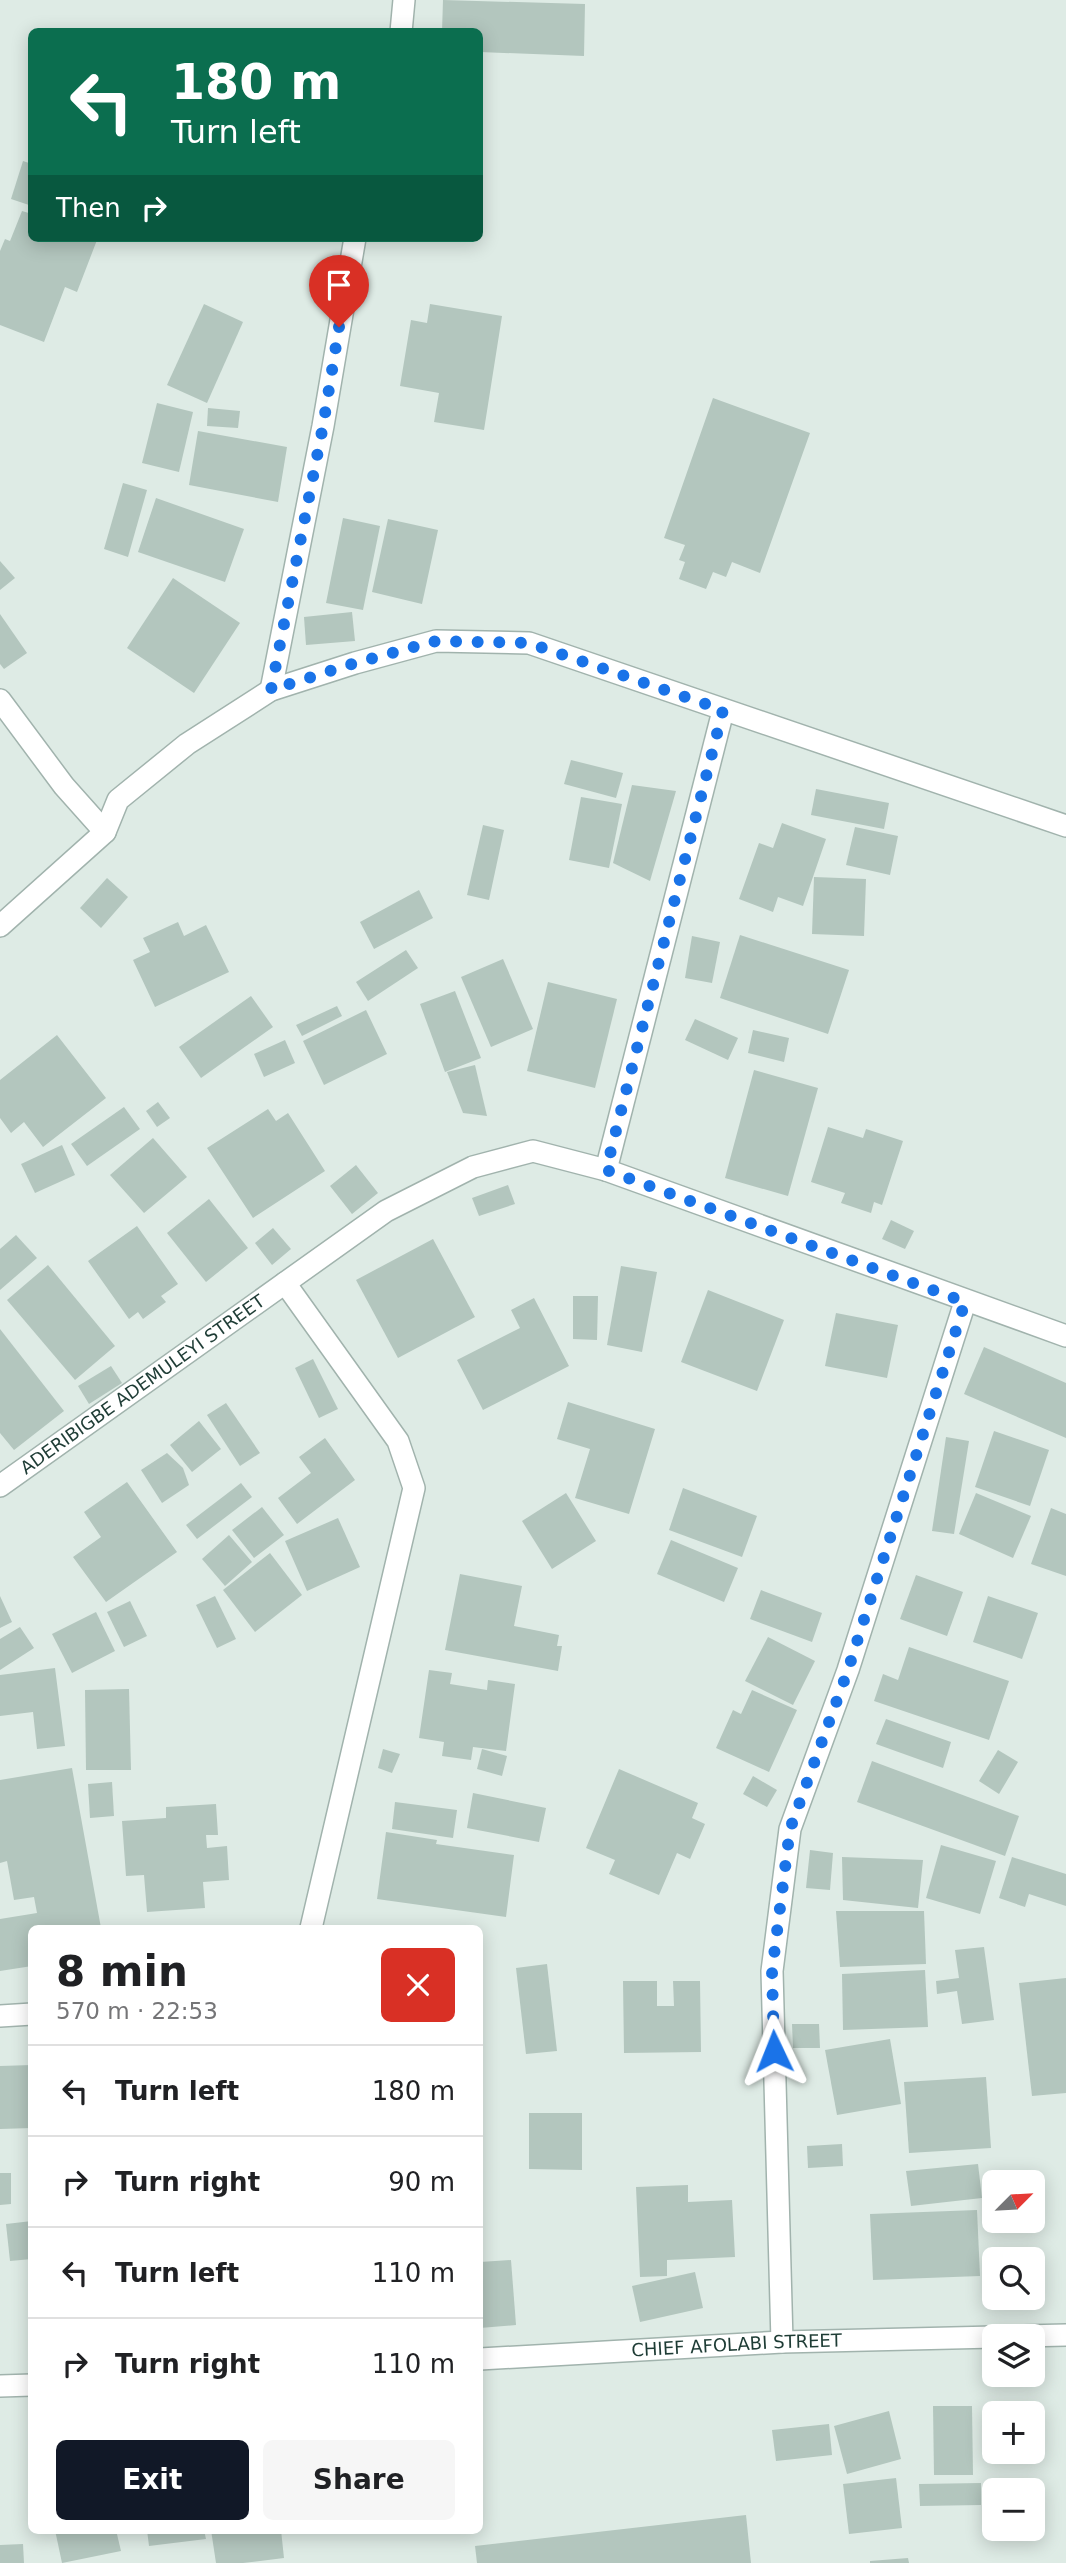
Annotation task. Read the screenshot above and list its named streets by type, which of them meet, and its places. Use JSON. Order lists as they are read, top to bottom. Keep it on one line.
{"streets":{"street":["ADERIBIGBE ADEMULEYI STREET","CHIEF AFOLABI STREET"]},"north":"top right","page":{"turn":["180 m","Turn left"],"then":"Then","heading":["8 min","570 m · 22:53"],"list":[{"name":"Turn left","value":"180 m"},{"name":"Turn right","value":"90 m"},{"name":"Turn left","value":"110 m"},{"name":"Turn right","value":"110 m"}],"map_buttons":["+","−"],"buttons":["Exit","Share"]}}
